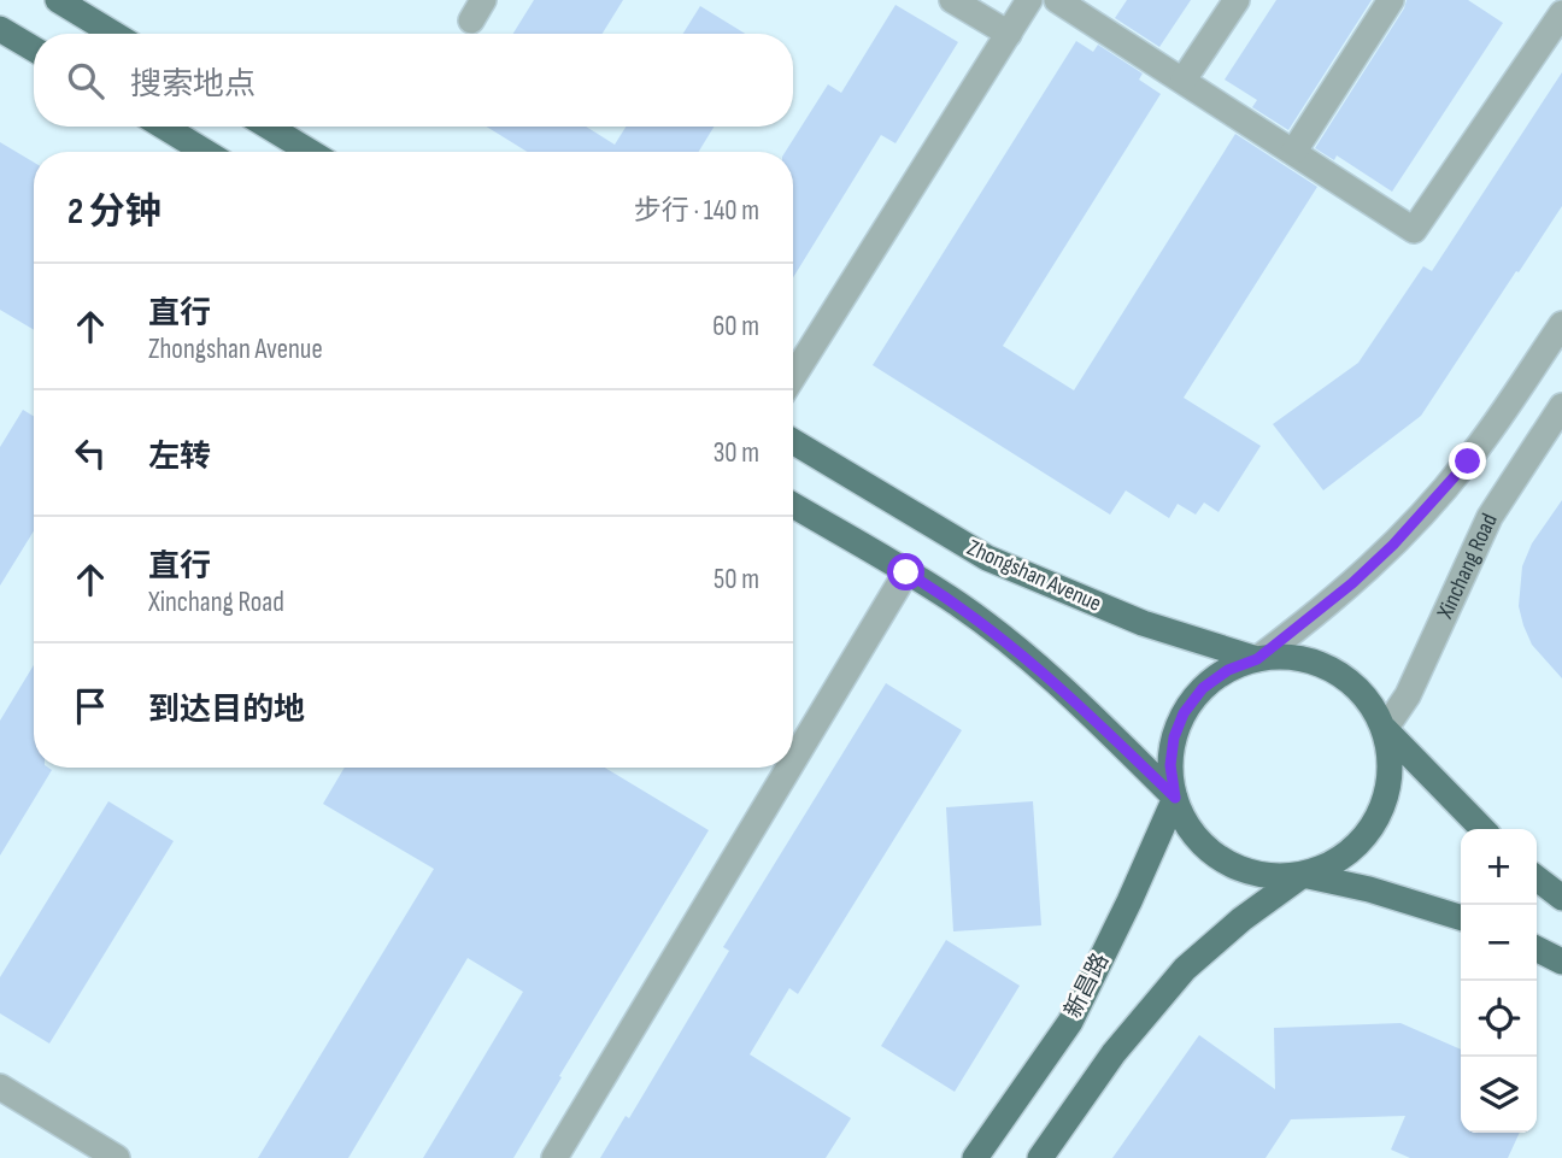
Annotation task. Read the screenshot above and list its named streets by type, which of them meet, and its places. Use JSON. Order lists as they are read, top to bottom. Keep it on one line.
{"streets":{"main road":["Zhongshan Avenue","新昌路"],"street":["Xinchang Road"]},"crossings":[["Xinchang Road","Zhongshan Avenue"],["Xinchang Road","新昌路"],["Zhongshan Avenue","新昌路"]],"page":{"search":"搜索地点","heading":["2 分钟","步行 · 140 m"],"list":[["直行","Zhongshan Avenue","60 m"],["左转","30 m"],["直行","Xinchang Road","50 m"],"到达目的地"],"map_buttons":["+","−"]}}
